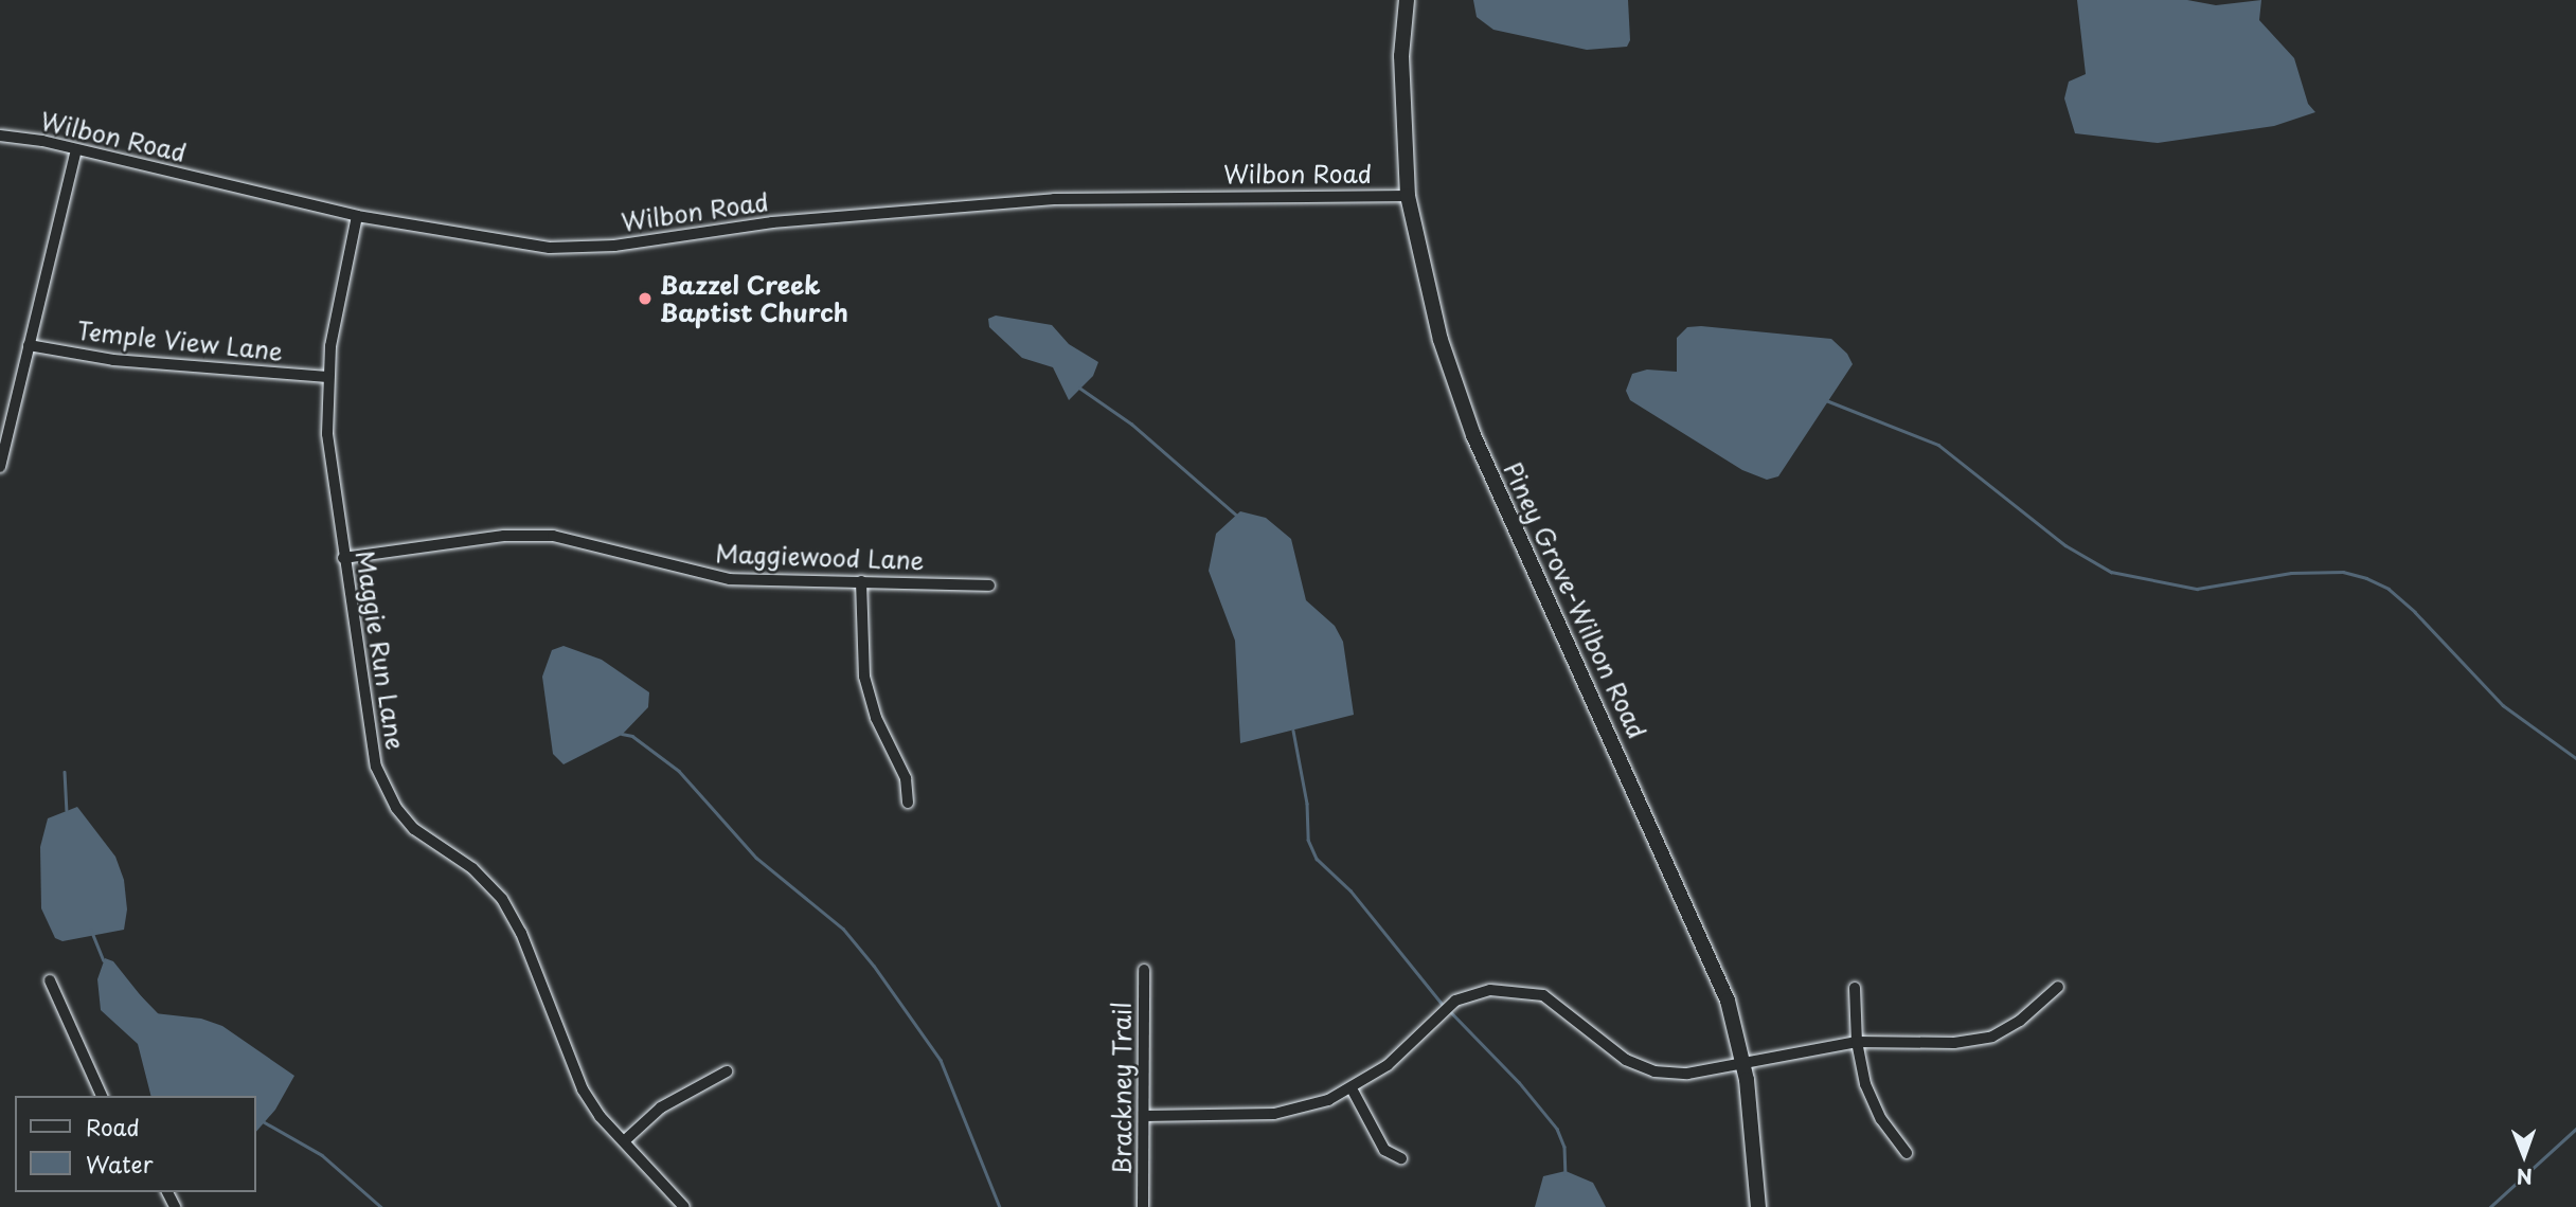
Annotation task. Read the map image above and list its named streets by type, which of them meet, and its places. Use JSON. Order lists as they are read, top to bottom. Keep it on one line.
{"streets":{"street":["Wilbon Road","Temple View Lane","Maggiewood Lane","Piney Grove-Wilbon Road","Maggie Run Lane","Brackney Trail"]},"crossings":[["Wilbon Road","Piney Grove-Wilbon Road"],["Wilbon Road","Maggie Run Lane"],["Temple View Lane","Maggie Run Lane"],["Maggiewood Lane","Maggie Run Lane"]],"places":["Bazzel Creek Baptist Church"],"legend":["Road","Water"],"north":"bottom"}
